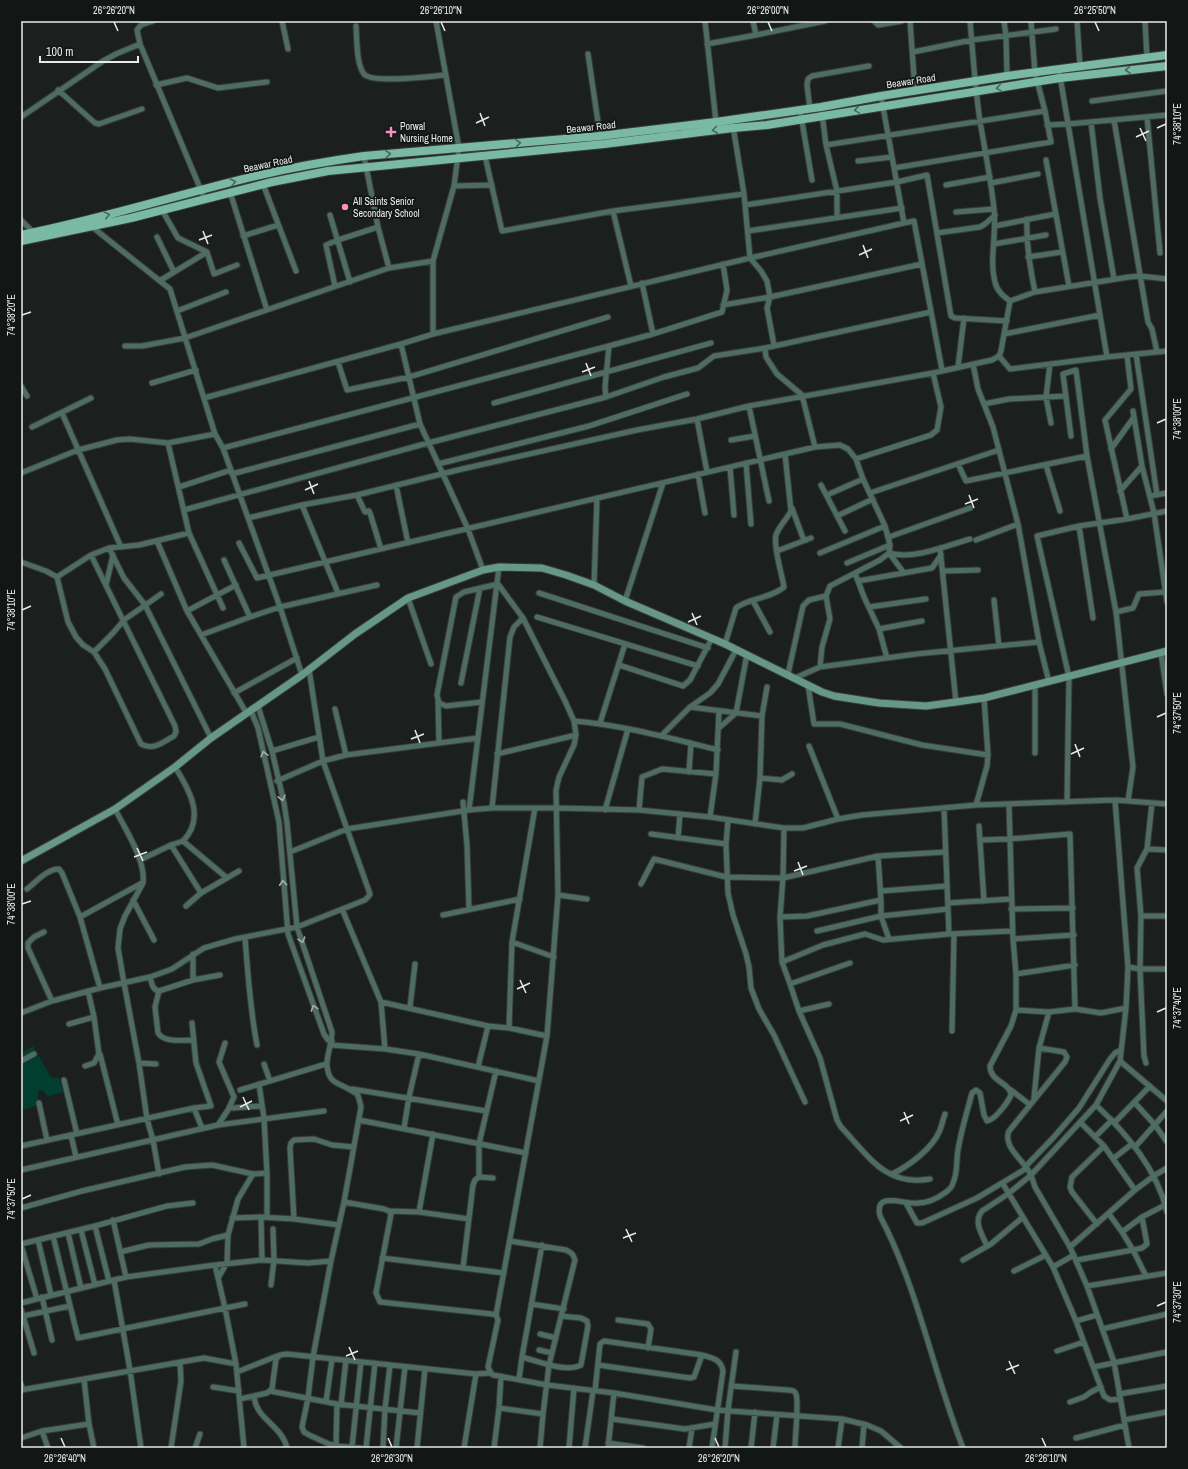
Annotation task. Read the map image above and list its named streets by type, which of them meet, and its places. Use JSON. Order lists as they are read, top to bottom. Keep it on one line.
{"streets":{"main road":["Beawar Road"]},"places":{"health":["Porwal Nursing Home"],"other":["All Saints Senior Secondary School"]},"scale_bar":"100 m","coordinates":["26°26'20\"N","26°26'10\"N","26°26'00\"N","26°25'50\"N","74°38'10\"E","74°38'20\"E","74°38'00\"E","74°37'50\"E","74°37'40\"E","74°37'30\"E","26°26'40\"N","26°26'30\"N"]}
